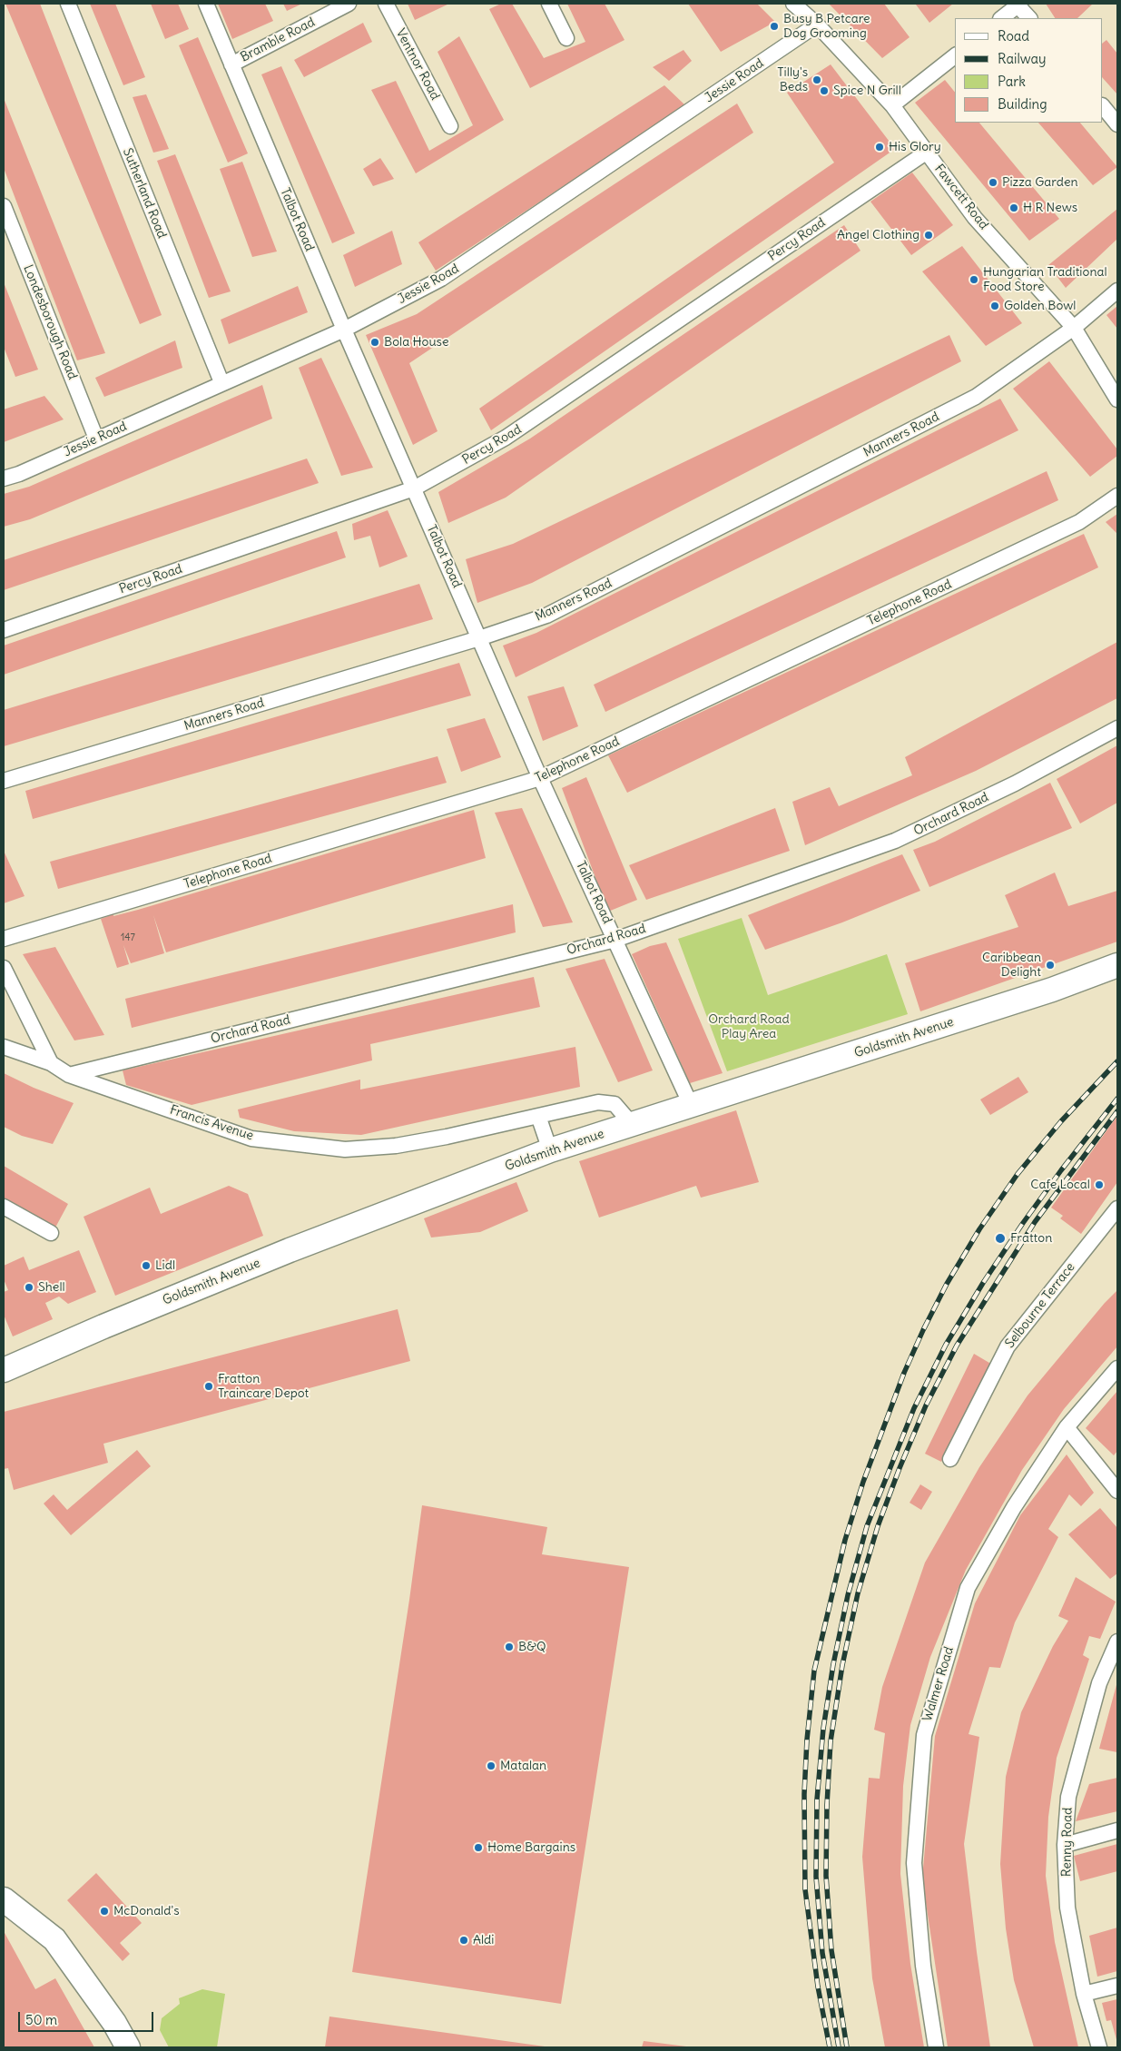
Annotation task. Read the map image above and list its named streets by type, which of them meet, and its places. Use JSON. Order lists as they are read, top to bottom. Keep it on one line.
{"streets":{"main road":["Goldsmith Avenue"],"street":["Bramble Road","Ventnor Road","Jessie Road","Sutherland Road","Fawcett Road","Talbot Road","Percy Road","Londesborough Road","Manners Road","Telephone Road","Orchard Road","Francis Avenue","Selbourne Terrace","Walmer Road","Renny Road"]},"crossings":[["Bramble Road","Talbot Road"],["Jessie Road","Sutherland Road"],["Jessie Road","Fawcett Road"],["Jessie Road","Talbot Road"],["Jessie Road","Londesborough Road"],["Fawcett Road","Percy Road"],["Fawcett Road","Manners Road"],["Talbot Road","Percy Road"],["Talbot Road","Manners Road"],["Talbot Road","Telephone Road"],["Talbot Road","Orchard Road"],["Talbot Road","Goldsmith Avenue"],["Orchard Road","Francis Avenue"],["Goldsmith Avenue","Francis Avenue"]],"parks":["Orchard Road Play Area"],"places":["Busy B Petcare Dog Grooming","Tilly's Beds","Spice N Grill","His Glory","Pizza Garden","H R News","Angel Clothing","Hungarian Traditional Food Store","Golden Bowl","Bola House","Caribbean Delight","Cafe Local","Fratton","Lidl","Shell","Fratton Traincare Depot","B&Q","Matalan","Home Bargains","McDonald's","Aldi"],"house_numbers":["147"],"legend":["Road","Railway","Park","Building"],"scale_bar":"50 m"}
